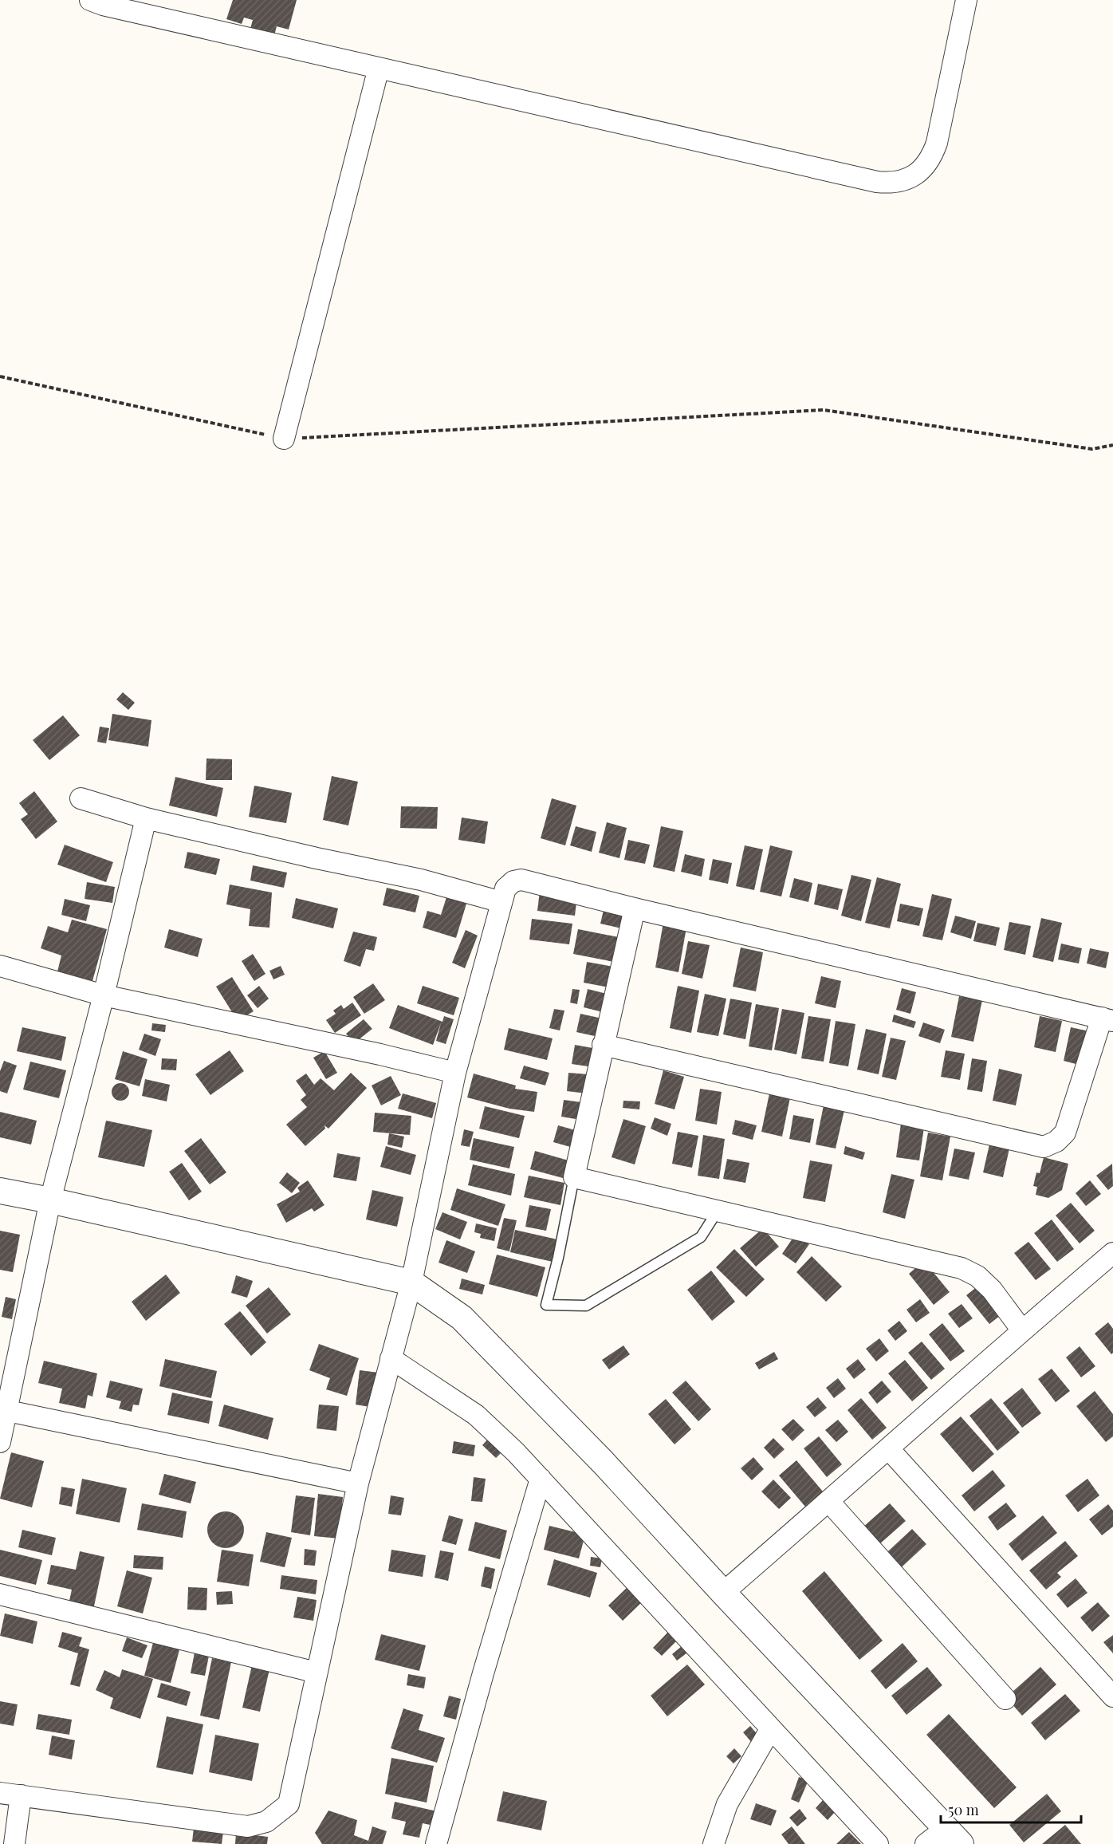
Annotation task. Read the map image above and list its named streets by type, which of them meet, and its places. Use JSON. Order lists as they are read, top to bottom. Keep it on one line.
{"scale_bar":"50 m"}
